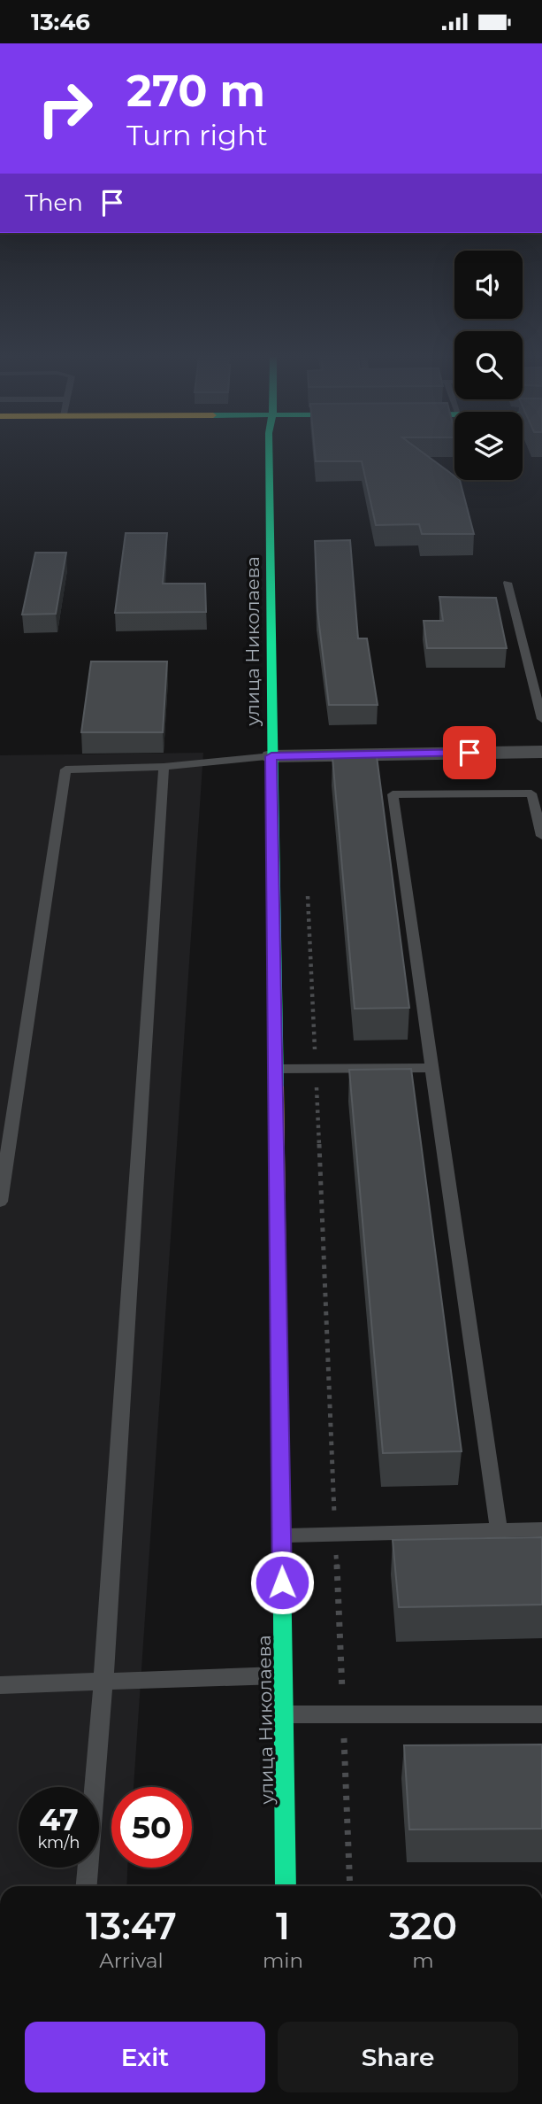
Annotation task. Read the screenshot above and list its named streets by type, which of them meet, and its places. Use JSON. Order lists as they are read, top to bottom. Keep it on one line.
{"streets":{"main road":["улица Николаева"]},"page":{"status":"13:46","turn":["270 m","Turn right"],"then":"Then","speed":"47 km/h","limit":"50","eta":["13:47","Arrival","1","min","320","m"],"buttons":["Exit","Share"]}}
